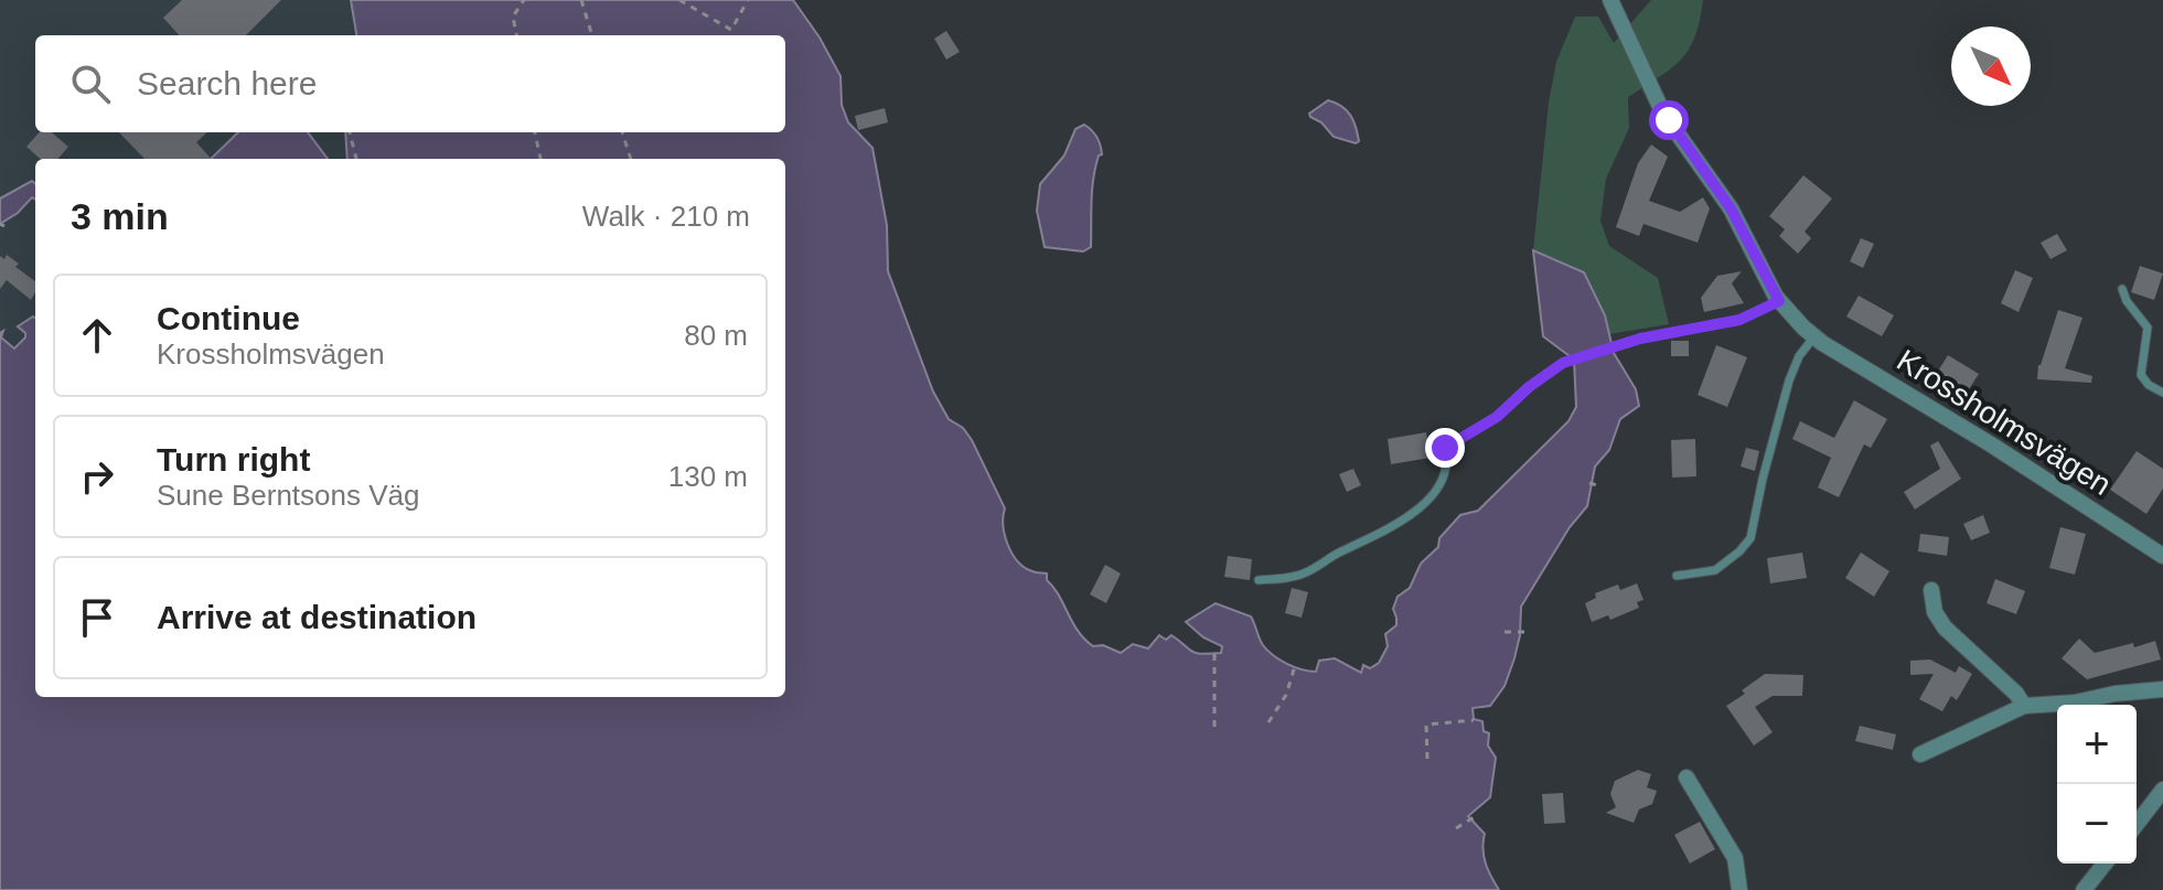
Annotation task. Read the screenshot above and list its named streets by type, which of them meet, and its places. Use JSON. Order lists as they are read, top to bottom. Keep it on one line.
{"streets":{"street":["Krossholmsvägen"]},"north":"bottom right","page":{"search":"Search here","heading":["3 min","Walk · 210 m"],"list":[["Continue","Krossholmsvägen","80 m"],["Turn right","Sune Berntsons Väg","130 m"],"Arrive at destination"],"map_buttons":["+","−"]}}
